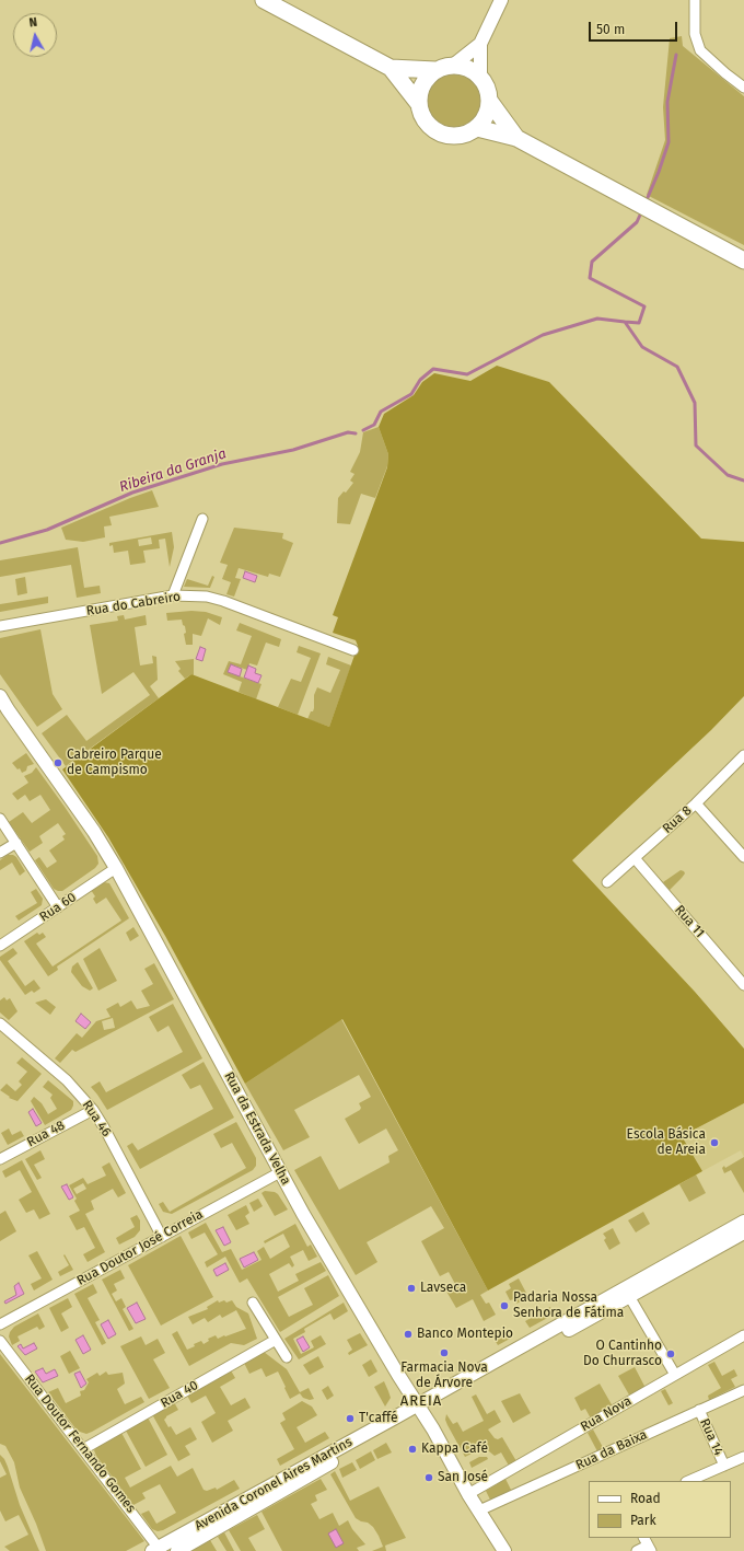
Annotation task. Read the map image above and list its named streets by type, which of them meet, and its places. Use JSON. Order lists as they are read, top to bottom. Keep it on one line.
{"streets":{"street":["Rua do Cabreiro","Rua 8","Rua 60","Rua 11","Rua 46","Rua da Estrada Velha","Rua 48","Rua Doutor José Correia","Rua 40","Rua Nova","Rua 14","Rua Doutor Fernando Gomes","Rua da Baixa","Avenida Coronel Aires Martins"]},"crossings":[["Rua 8","Rua 11"],["Rua 60","Rua da Estrada Velha"],["Rua 46","Rua 48"],["Rua 46","Rua Doutor José Correia"],["Rua da Estrada Velha","Rua Doutor José Correia"],["Rua da Estrada Velha","Rua Nova"],["Rua da Estrada Velha","Rua da Baixa"],["Rua da Estrada Velha","Avenida Coronel Aires Martins"],["Rua 40","Rua Doutor Fernando Gomes"],["Rua 14","Rua da Baixa"],["Rua Doutor Fernando Gomes","Avenida Coronel Aires Martins"]],"districts":["AREIA"],"water":["Ribeira da Granja"],"places":["Cabreiro Parque de Campismo","Escola Básica de Areia","Lavseca","Padaria Nossa Senhora de Fátima","Banco Montepio","Farmacia Nova de Árvore","O Cantinho Do Churrasco","T'caffé","Kappa Café","San José"],"legend":["Road","Park"],"scale_bar":"50 m","north":"top"}
